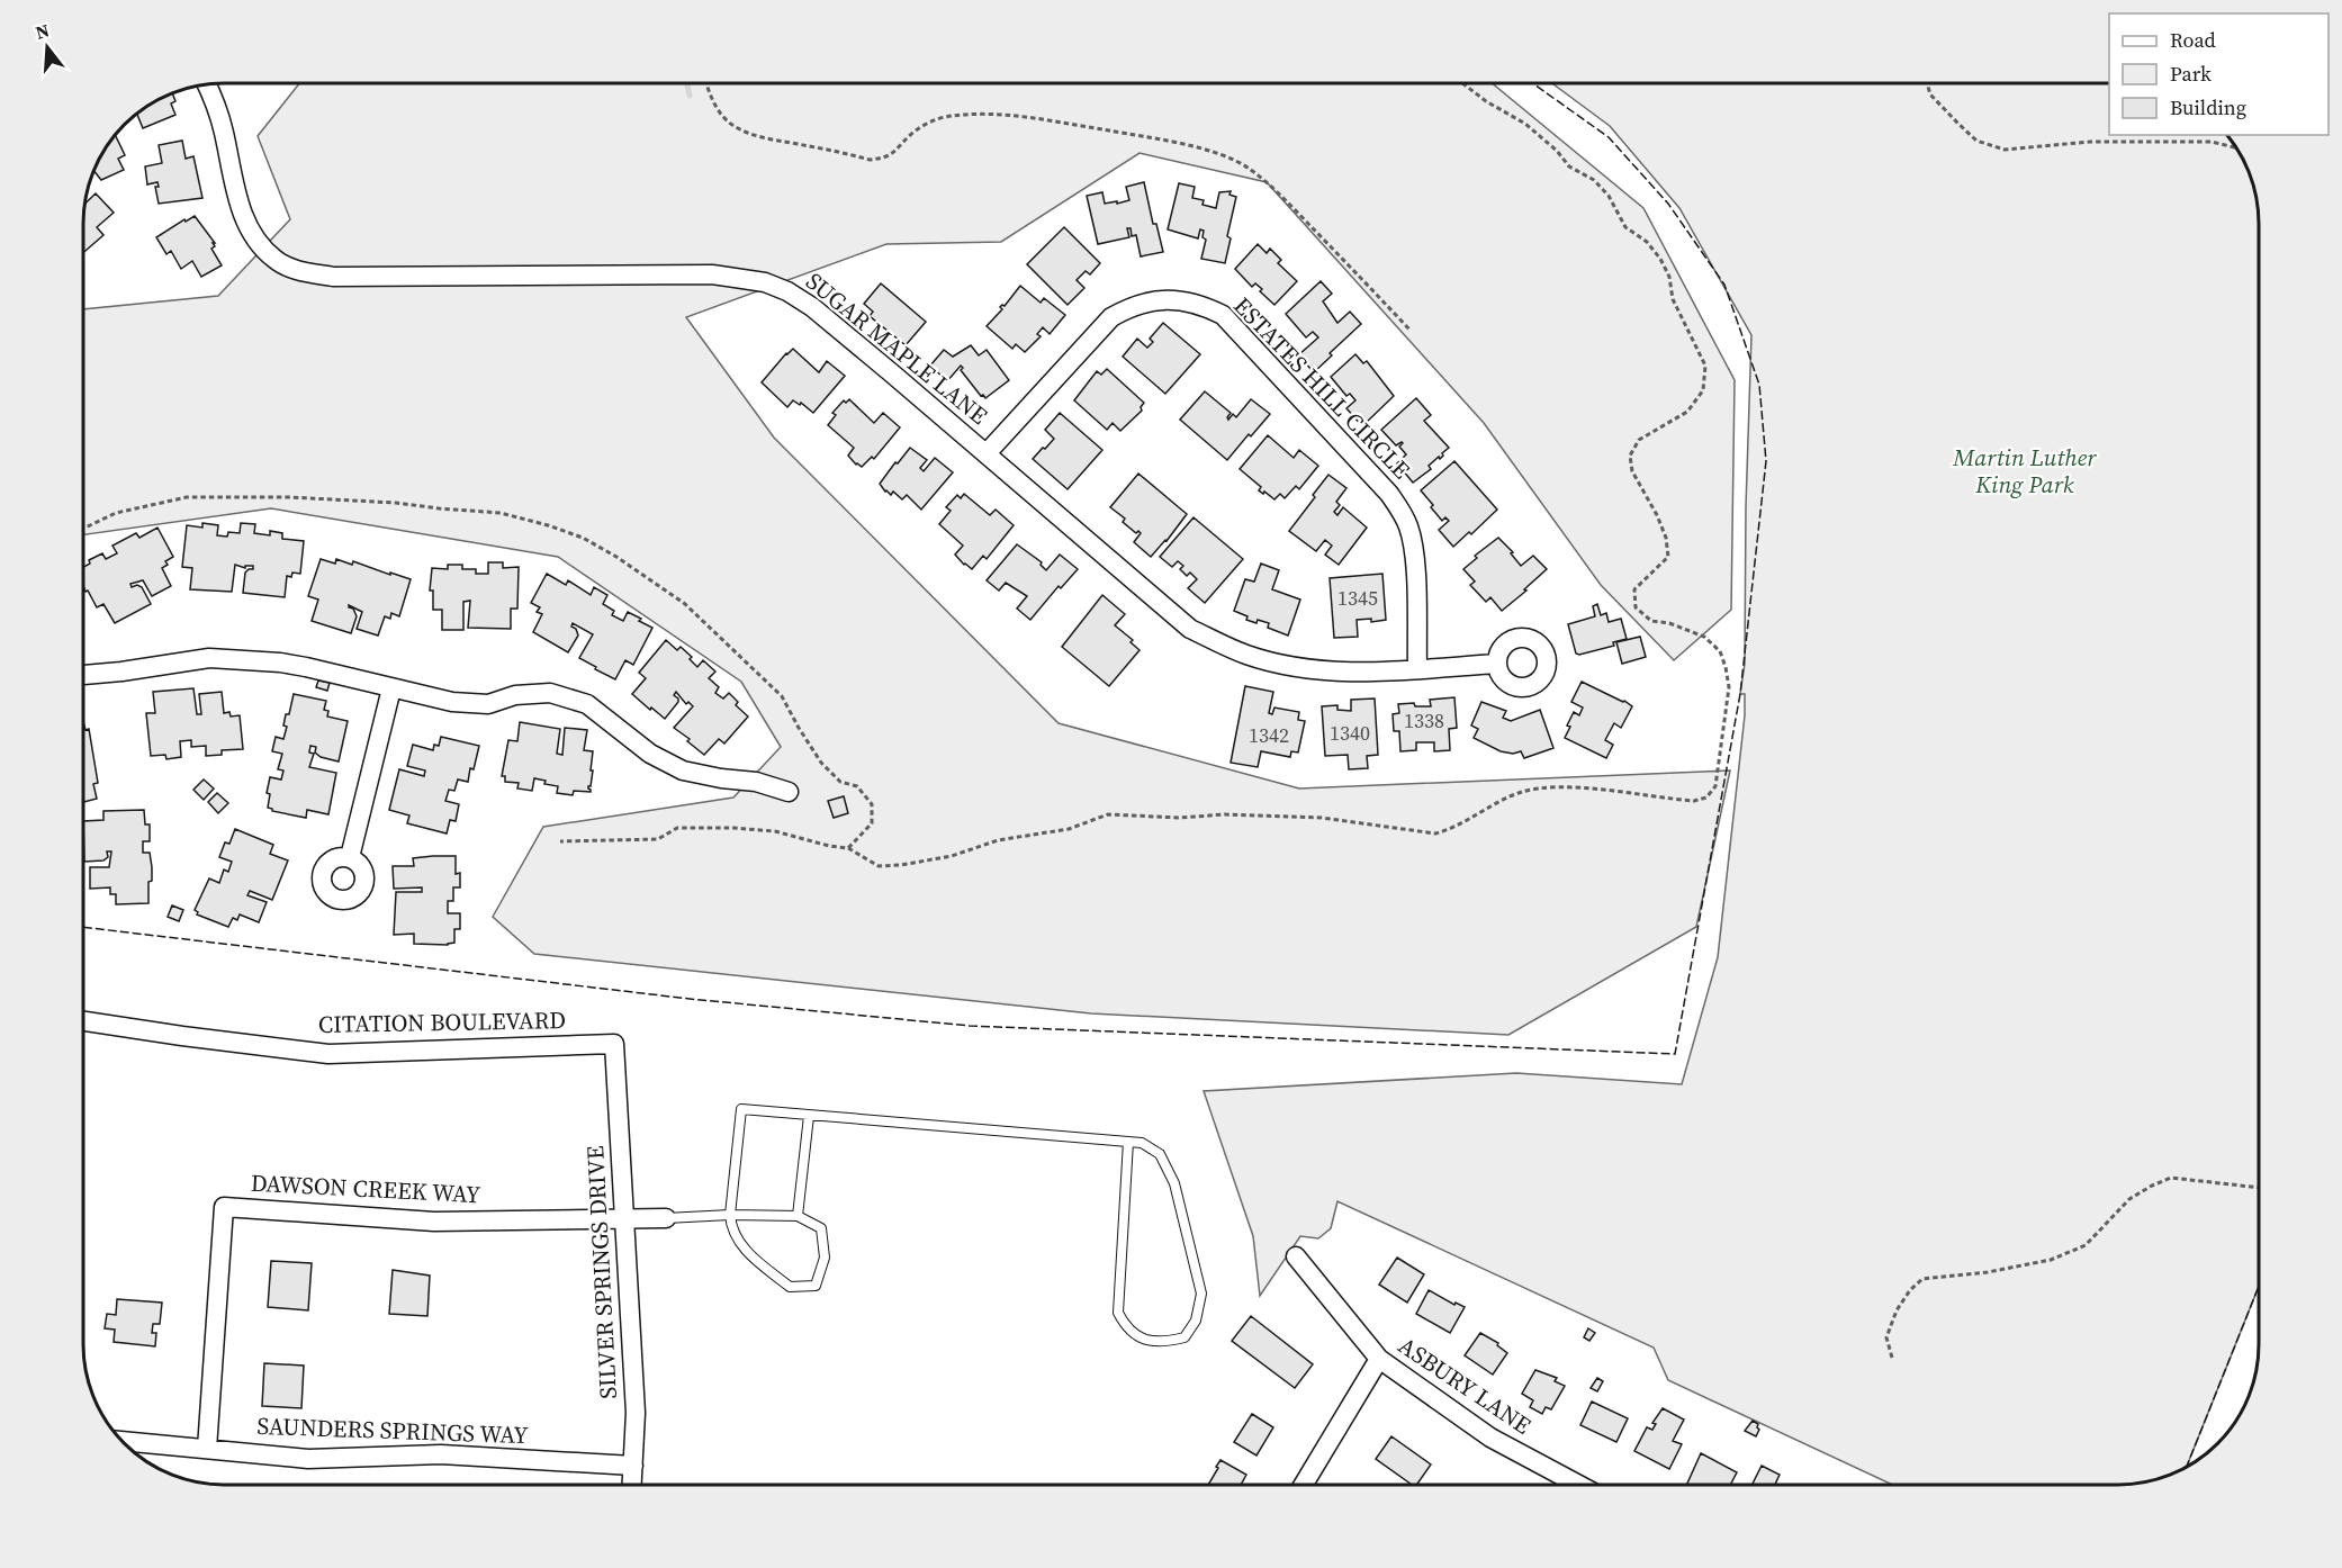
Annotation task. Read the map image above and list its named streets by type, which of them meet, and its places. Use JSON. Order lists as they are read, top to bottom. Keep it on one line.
{"streets":{"street":["SUGAR MAPLE LANE","ESTATES HILL CIRCLE","CITATION BOULEVARD","DAWSON CREEK WAY","SILVER SPRINGS DRIVE","ASBURY LANE","SAUNDERS SPRINGS WAY"]},"crossings":[["SUGAR MAPLE LANE","ESTATES HILL CIRCLE"],["CITATION BOULEVARD","SILVER SPRINGS DRIVE"],["DAWSON CREEK WAY","SILVER SPRINGS DRIVE"],["DAWSON CREEK WAY","SAUNDERS SPRINGS WAY"],["SILVER SPRINGS DRIVE","SAUNDERS SPRINGS WAY"]],"parks":["Martin Luther King Park"],"house_numbers":["1345","1338","1340","1342"],"legend":["Road","Park","Building"],"north":"top"}
